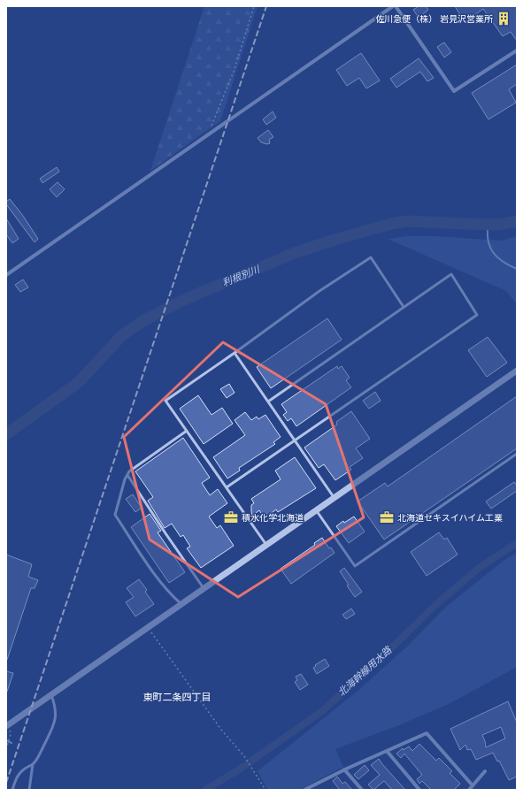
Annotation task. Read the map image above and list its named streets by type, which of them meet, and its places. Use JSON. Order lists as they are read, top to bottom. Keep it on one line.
{"districts":["東町二条四丁目"],"water":["利根別川","北海幹線用水路"],"places":{"building":["佐川急便（株） 岩見沢営業所"],"office":["積水化学北海道","北海道セキスイハイム工業"]}}
